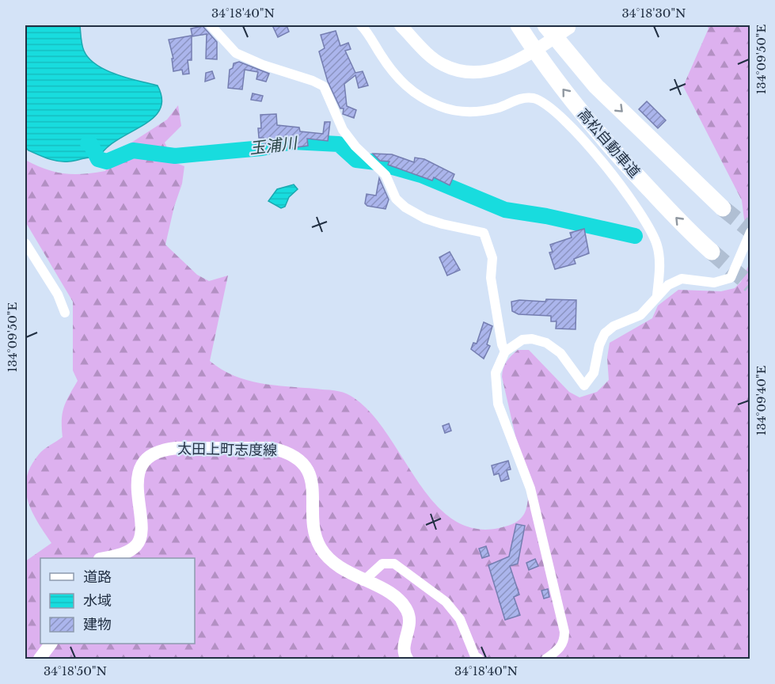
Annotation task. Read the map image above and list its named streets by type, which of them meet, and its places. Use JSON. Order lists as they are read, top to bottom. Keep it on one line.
{"streets":{"highway":["高松自動車道"],"main road":["太田上町志度線"]},"water":["玉浦川"],"legend":["道路","水域","建物"],"coordinates":["34°18'40\"N","34°18'30\"N","134°09'50\"E","134°09'40\"E","34°18'50\"N"]}
